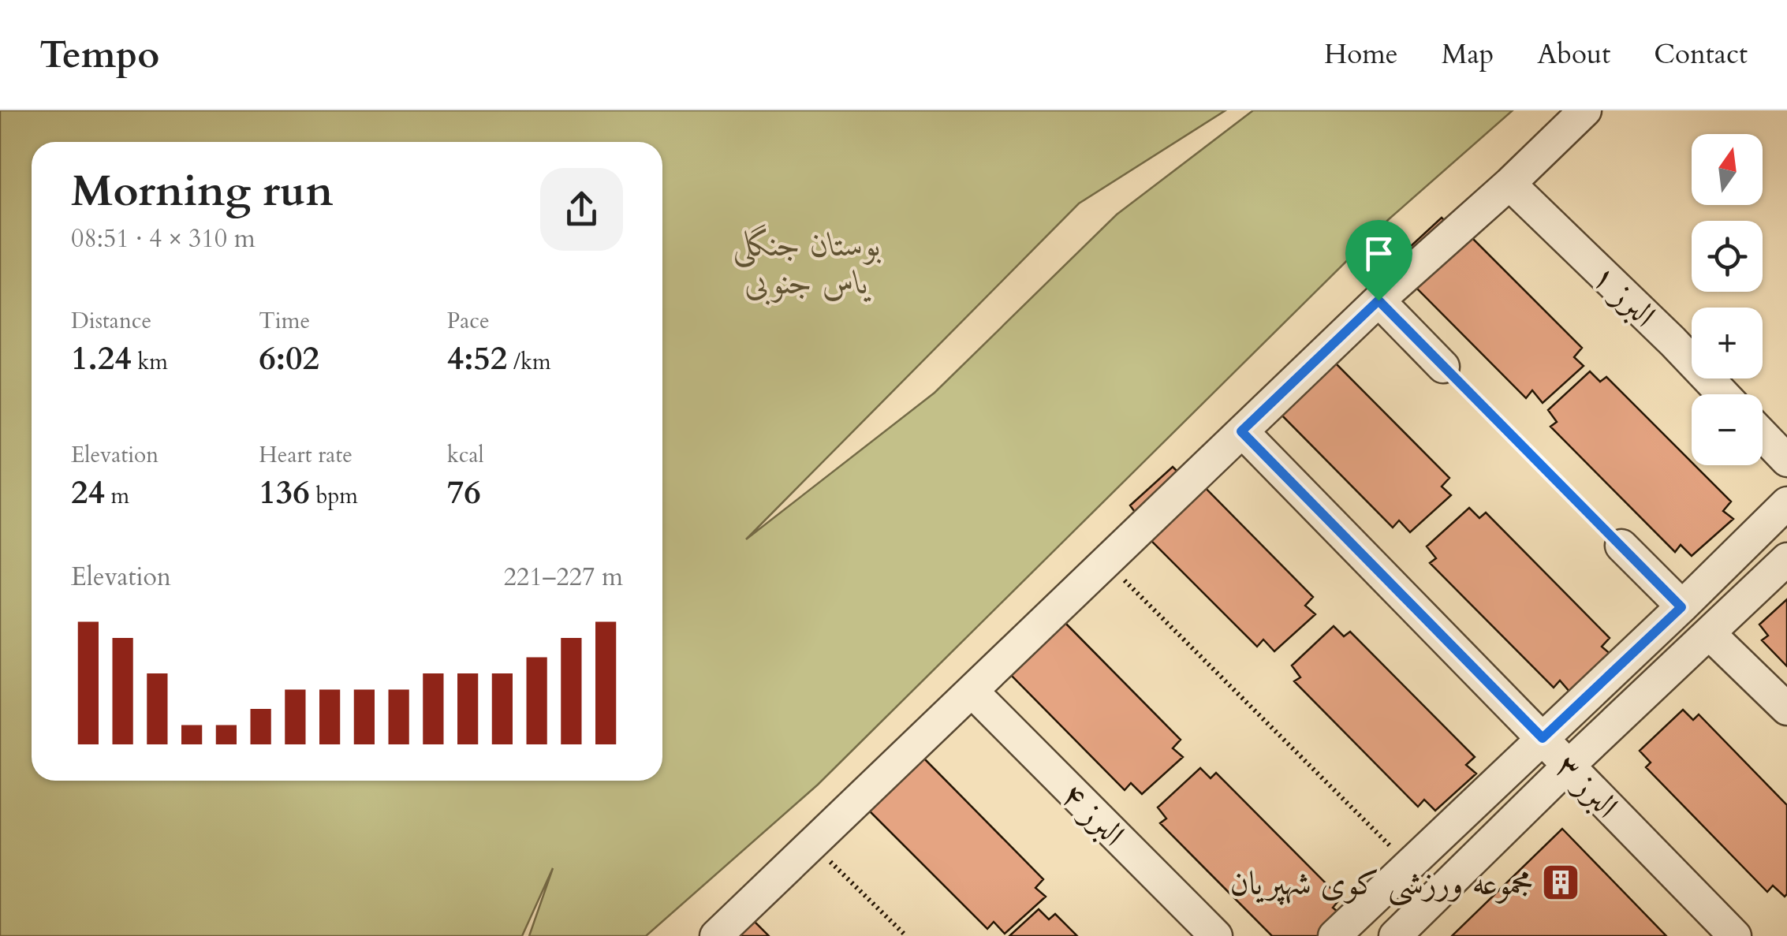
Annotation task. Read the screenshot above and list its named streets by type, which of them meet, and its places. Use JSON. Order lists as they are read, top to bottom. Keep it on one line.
{"streets":{"street":["البرز ۱","البرز ۳","البرز ۴"]},"parks":["بوستان جنگلی یاس جنوبی"],"places":{"building":["مجموعه ورزشی کوی شهپریان"]},"north":"top","page":{"header":"Tempo","nav":["Home","Map","About","Contact"],"map_buttons":["+","−"],"heading":["Morning run","08:51 · 4 × 310 m"],"stats":[["Distance","1.24 km"],["Time","6:02"],["Pace","4:52 /km"],["Elevation","24 m"],["Heart rate","136 bpm"],["kcal","76"]],"chart":["Elevation","221–227 m"]}}
